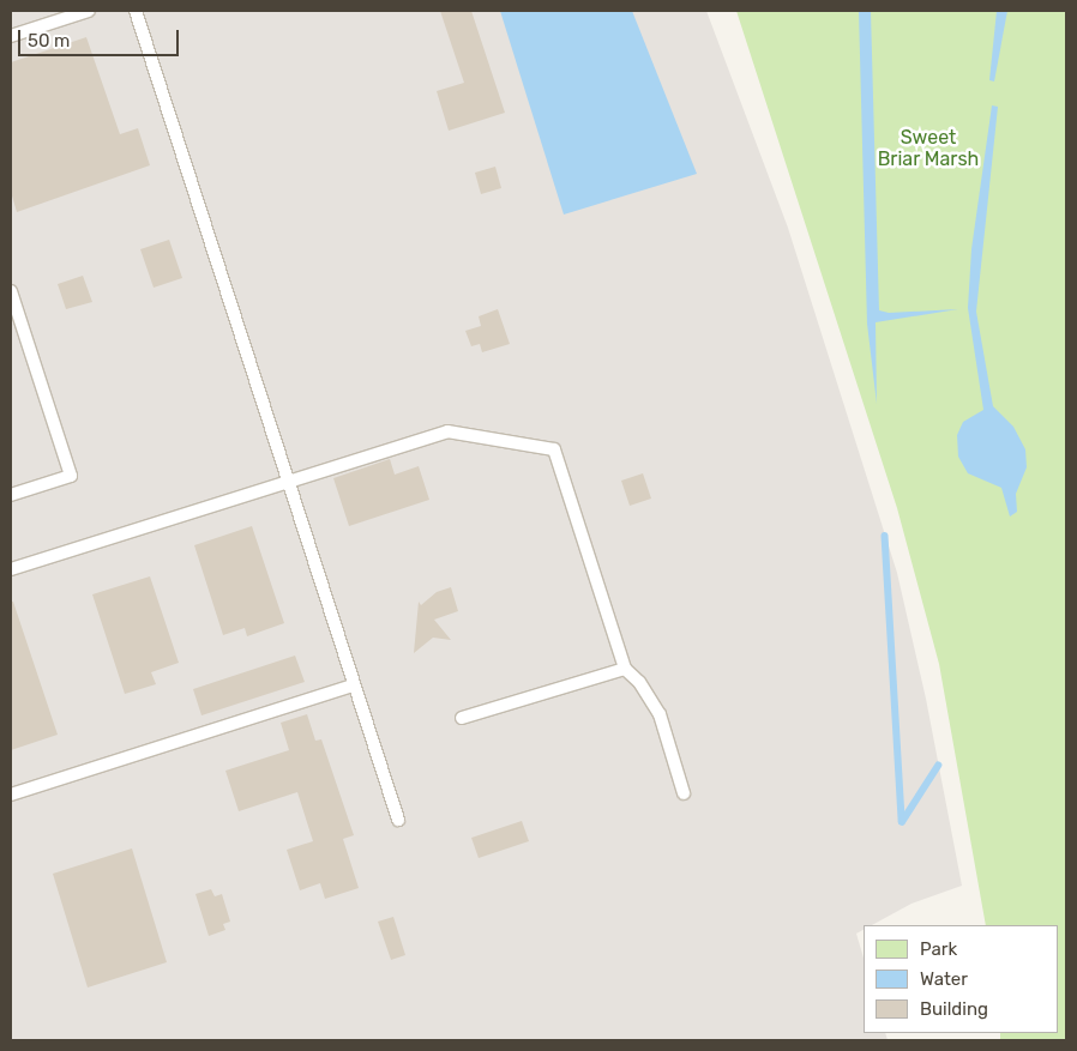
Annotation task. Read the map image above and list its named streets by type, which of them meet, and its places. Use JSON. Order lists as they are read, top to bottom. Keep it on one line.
{"parks":["Sweet Briar Marsh"],"legend":["Park","Water","Building"],"scale_bar":"50 m"}
